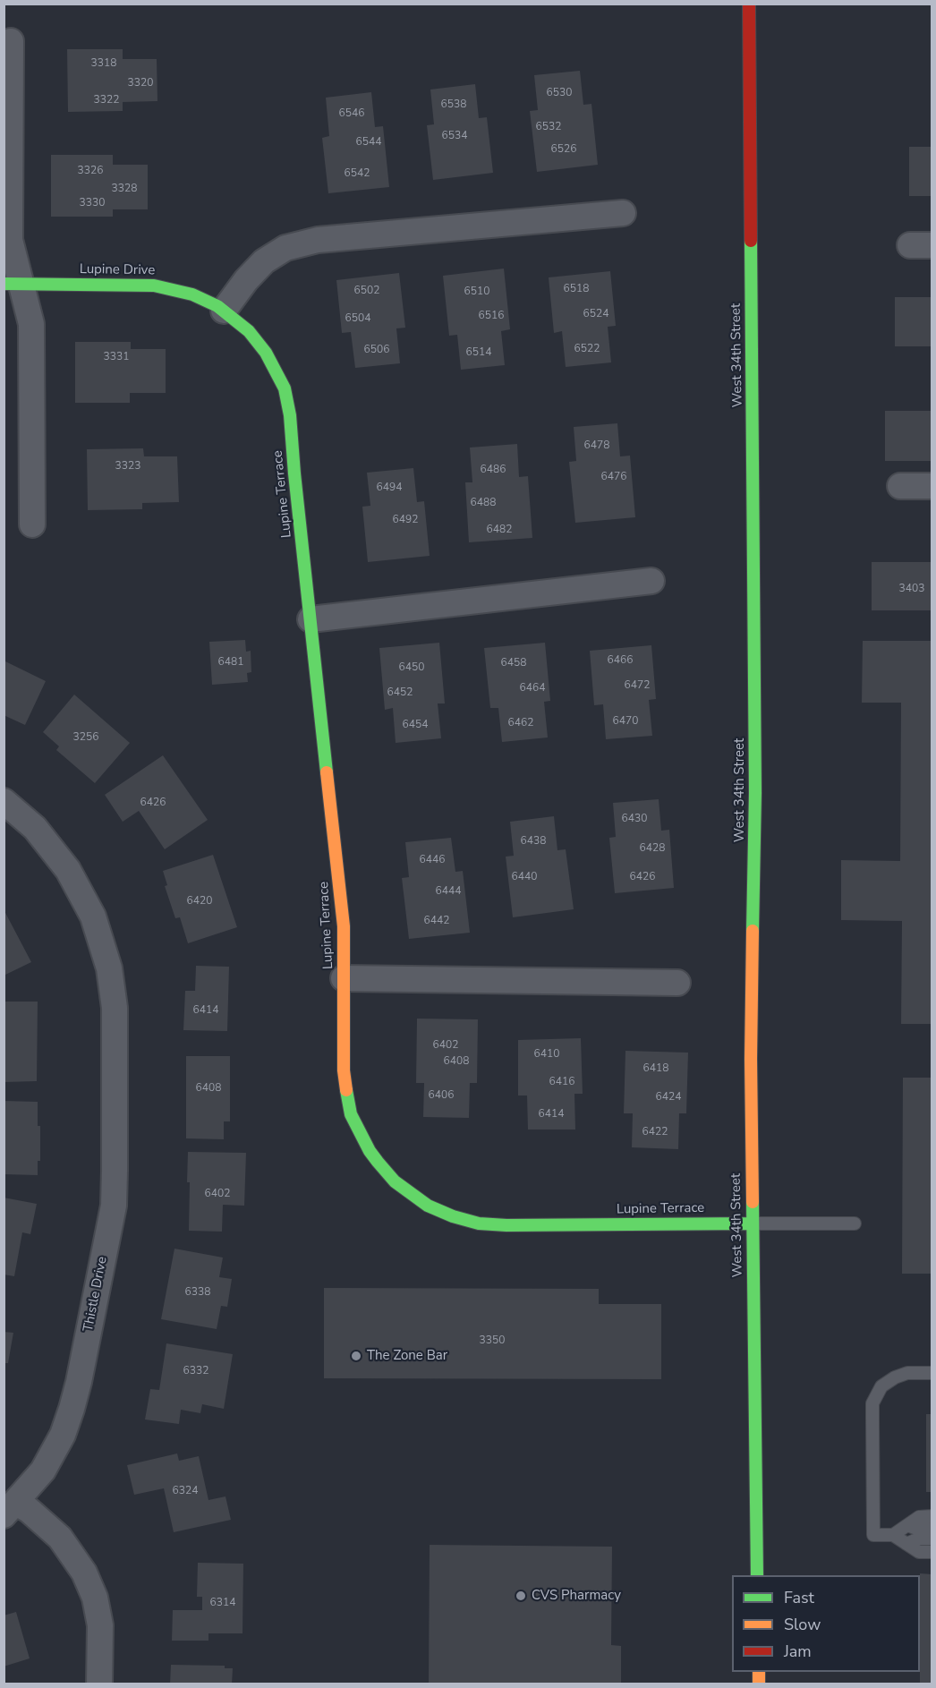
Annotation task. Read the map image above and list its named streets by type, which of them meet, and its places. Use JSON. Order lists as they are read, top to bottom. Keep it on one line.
{"streets":{"street":["Lupine Drive","West 34th Street","Lupine Terrace","Thistle Drive"]},"crossings":[["Lupine Drive","Lupine Terrace"],["West 34th Street","Lupine Terrace"]],"places":["The Zone Bar","CVS Pharmacy"],"house_numbers":["3318","3320","6530","3322","6538","6546","6532","6534","6544","6526","3326","6542","3328","3330","6518","6502","6510","6524","6516","6504","6522","6506","6514","3331","6478","3323","6486","6476","6494","6488","6492","6482","3403","6466","6481","6458","6450","6472","6464","6452","6470","6462","6454","3256","6426","6430","6438","6428","6446","6440","6426","6444","6420","6442","6414","6402","6410","6408","6418","6416","6408","6406","6424","6414","6422","6402","6338","3350","6332","6324","6314"],"legend":["Fast","Slow","Jam"]}
